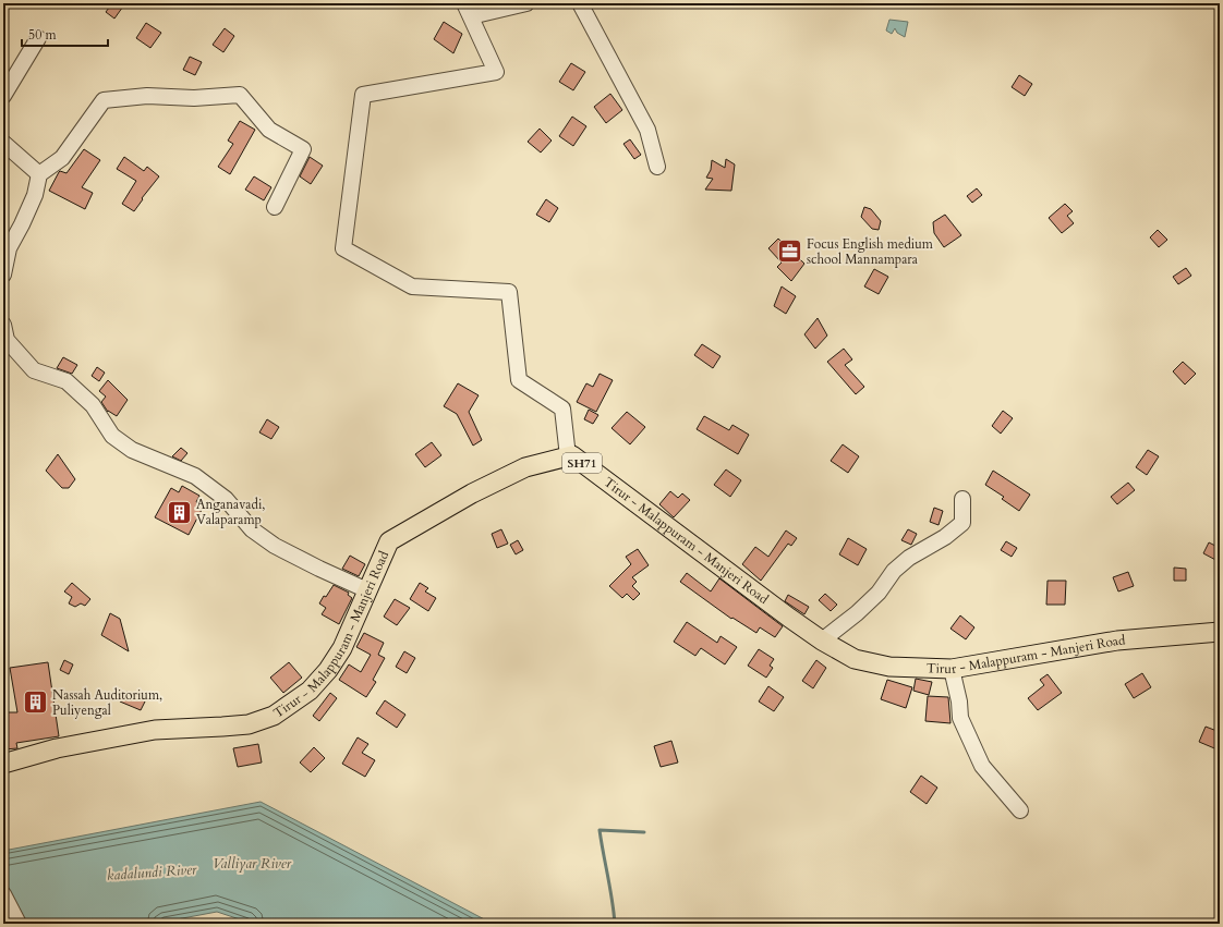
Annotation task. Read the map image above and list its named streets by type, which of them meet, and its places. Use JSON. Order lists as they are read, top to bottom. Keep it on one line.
{"streets":{"main road":["SH71","Tirur - Malappuram - Manjeri Road"]},"water":["Valliyar River","kadalundi River"],"places":{"office":["Focus English medium school Mannampara"],"building":["Anganavadi, Valaparamp","Nassah Auditorium, Puliyengal"]},"scale_bar":"50 m"}
